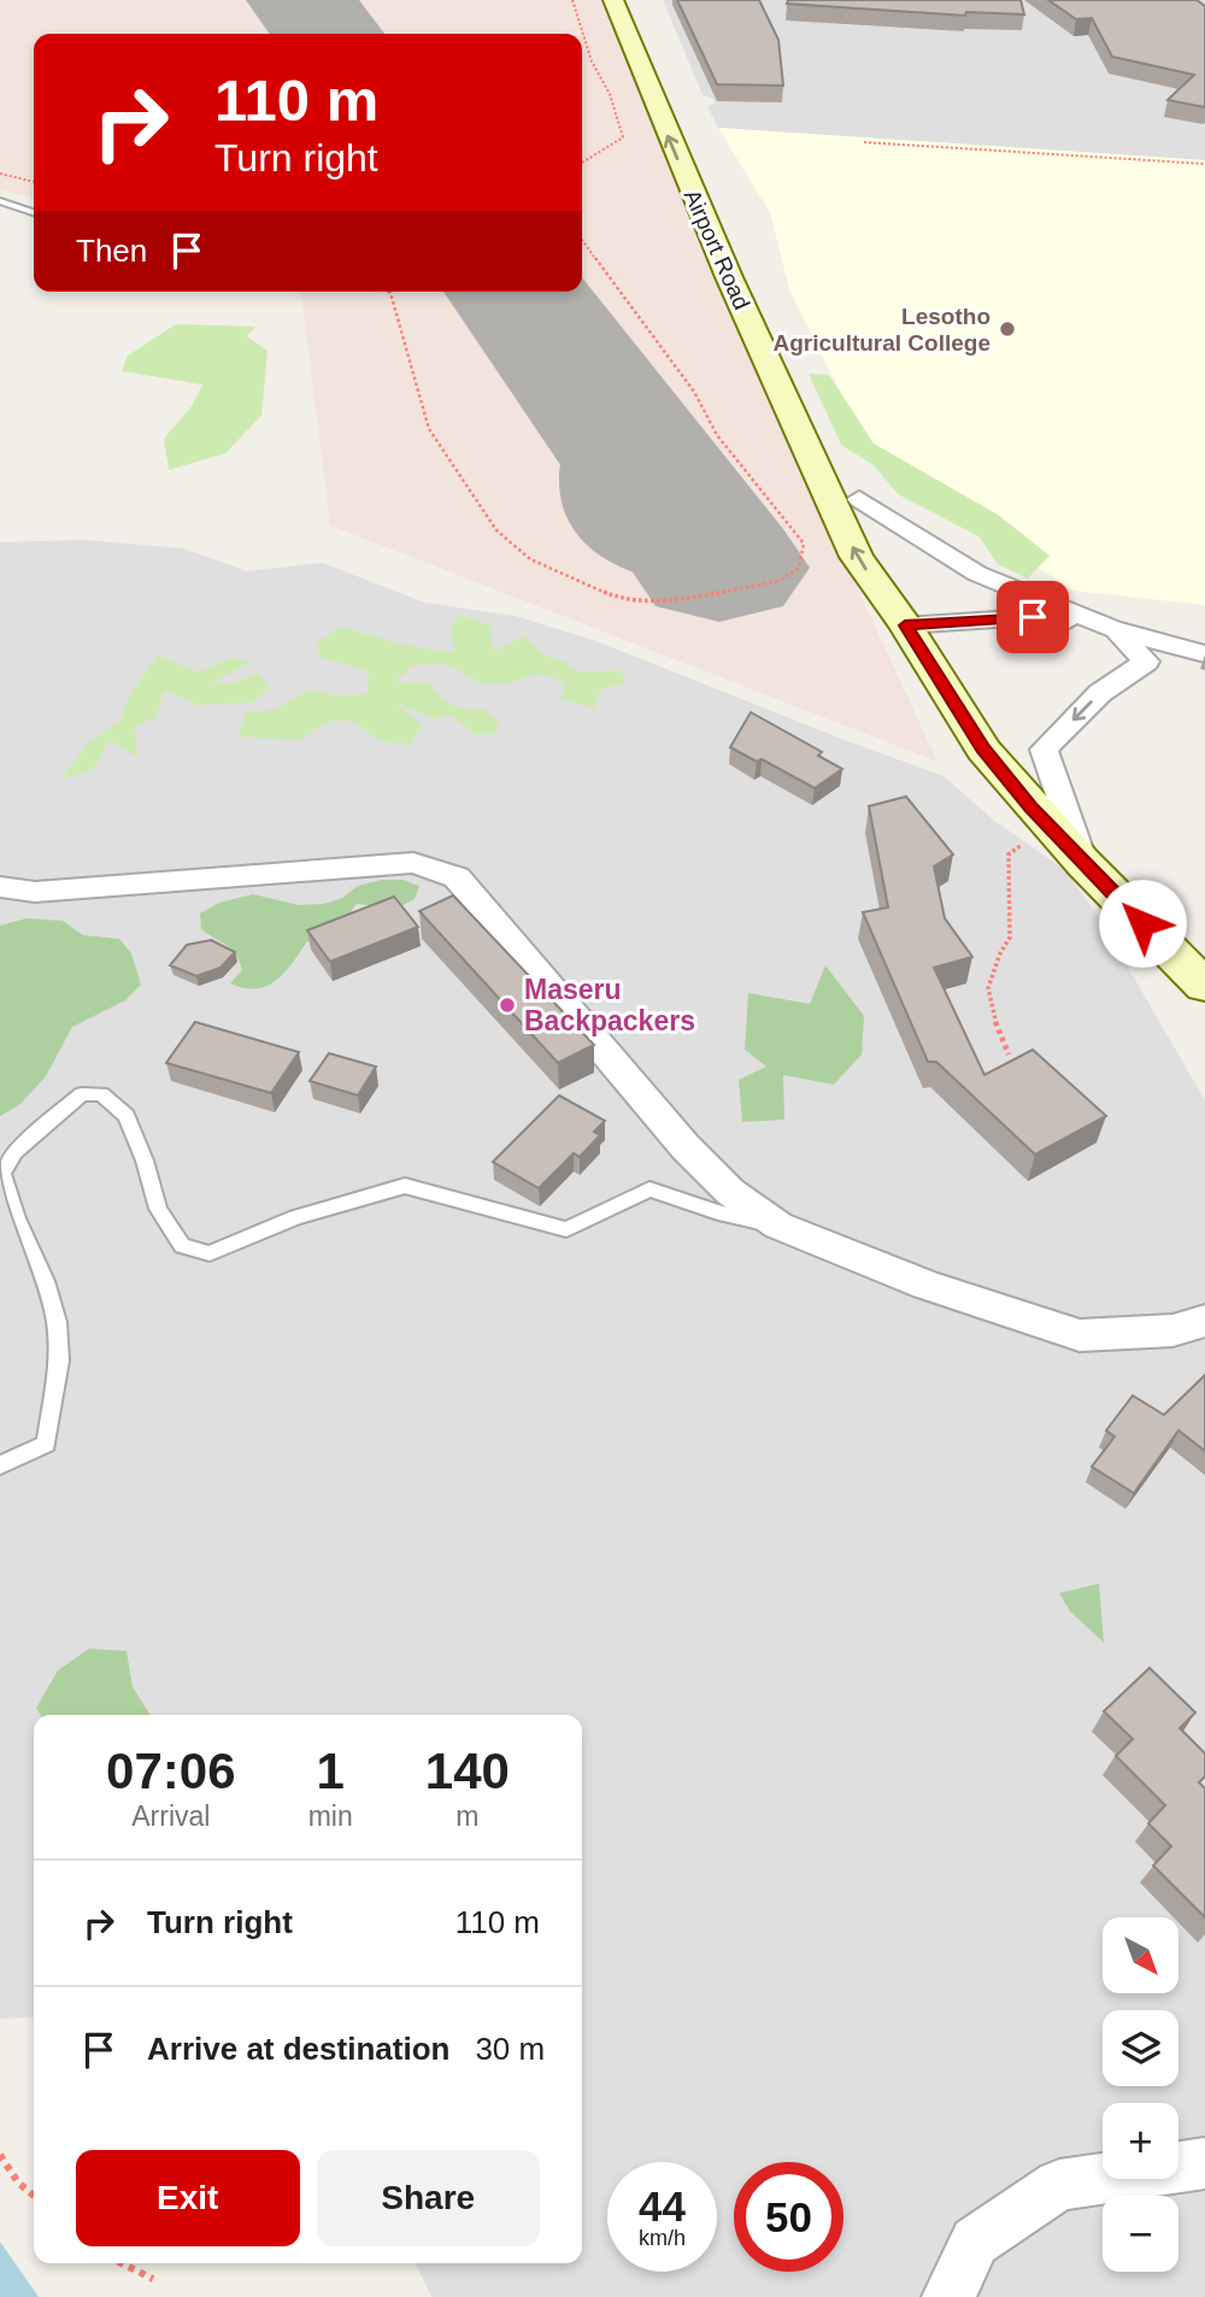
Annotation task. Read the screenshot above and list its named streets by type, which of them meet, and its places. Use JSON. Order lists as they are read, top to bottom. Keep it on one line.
{"streets":{"main road":["Airport Road"]},"places":["Lesotho Agricultural College","Maseru Backpackers"],"north":"bottom right","page":{"turn":["110 m","Turn right"],"then":"Then","eta":["07:06","Arrival","1","min","140","m"],"list":[{"name":"Turn right","value":"110 m"},{"name":"Arrive at destination","value":"30 m"}],"map_buttons":["+","−"],"buttons":["Exit","Share"],"speed":"44 km/h","limit":"50"}}
